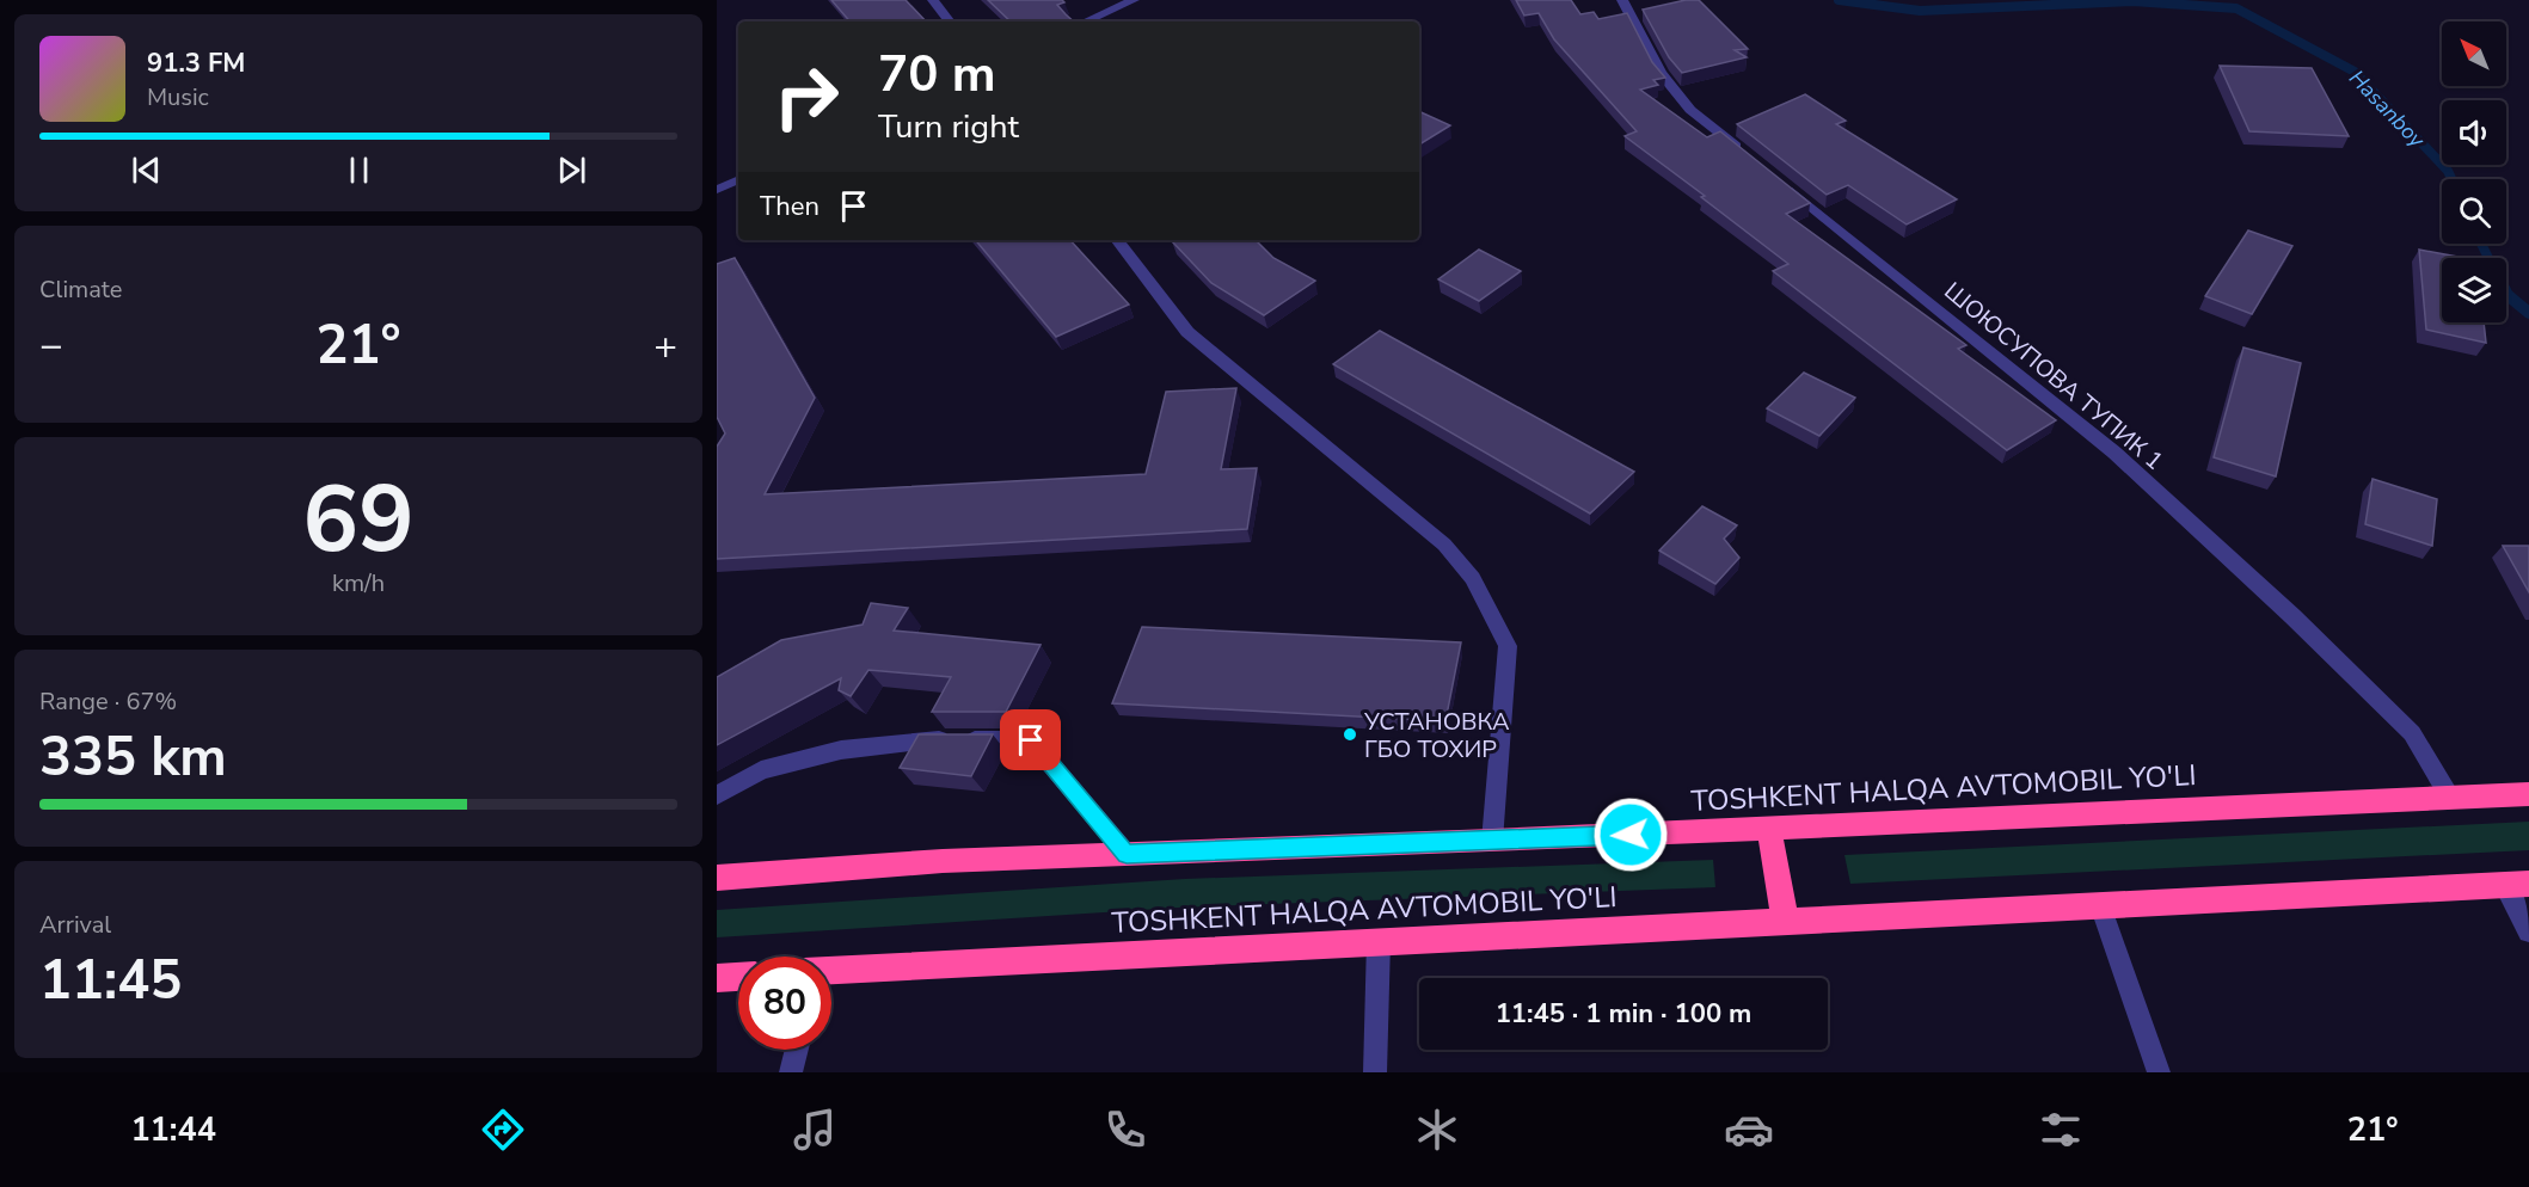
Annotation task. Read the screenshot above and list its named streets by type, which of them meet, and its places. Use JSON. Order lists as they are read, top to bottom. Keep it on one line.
{"streets":{"highway":["TOSHKENT HALQA AVTOMOBIL YO'LI"],"street":["ШОЮСУПОВА ТУПИК 1"]},"crossings":[["ШОЮСУПОВА ТУПИК 1","TOSHKENT HALQA AVTOMOBIL YO'LI"]],"water":["Hasanboy"],"places":["УСТАНОВКА ГБО ТОХИР"],"north":"top left","page":{"turn":["70 m","Turn right"],"song":["91.3 FM","Music"],"then":"Then","tile":["Climate",["69","km/h"],["Range · 67%","335 km"],["Arrival","11:45"]],"heat":["−","21°","+"],"limit":"80","trip":"11:45 · 1 min · 100 m","tabs":["11:44","21°"]}}
